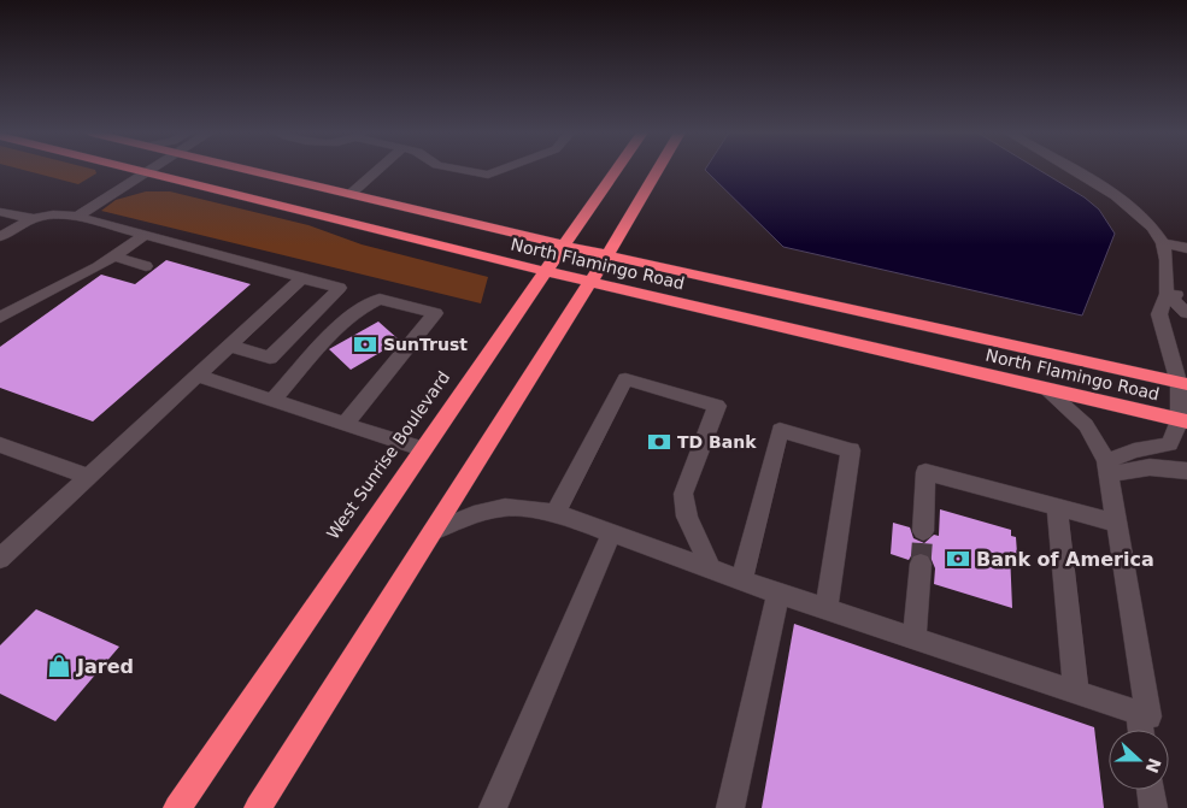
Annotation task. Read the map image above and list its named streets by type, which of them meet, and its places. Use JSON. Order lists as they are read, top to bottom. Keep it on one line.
{"streets":{"highway":["North Flamingo Road","West Sunrise Boulevard"]},"crossings":[["North Flamingo Road","West Sunrise Boulevard"]],"places":{"bank":["SunTrust","TD Bank","Bank of America"],"shop":["Jared"]},"north":"right"}
